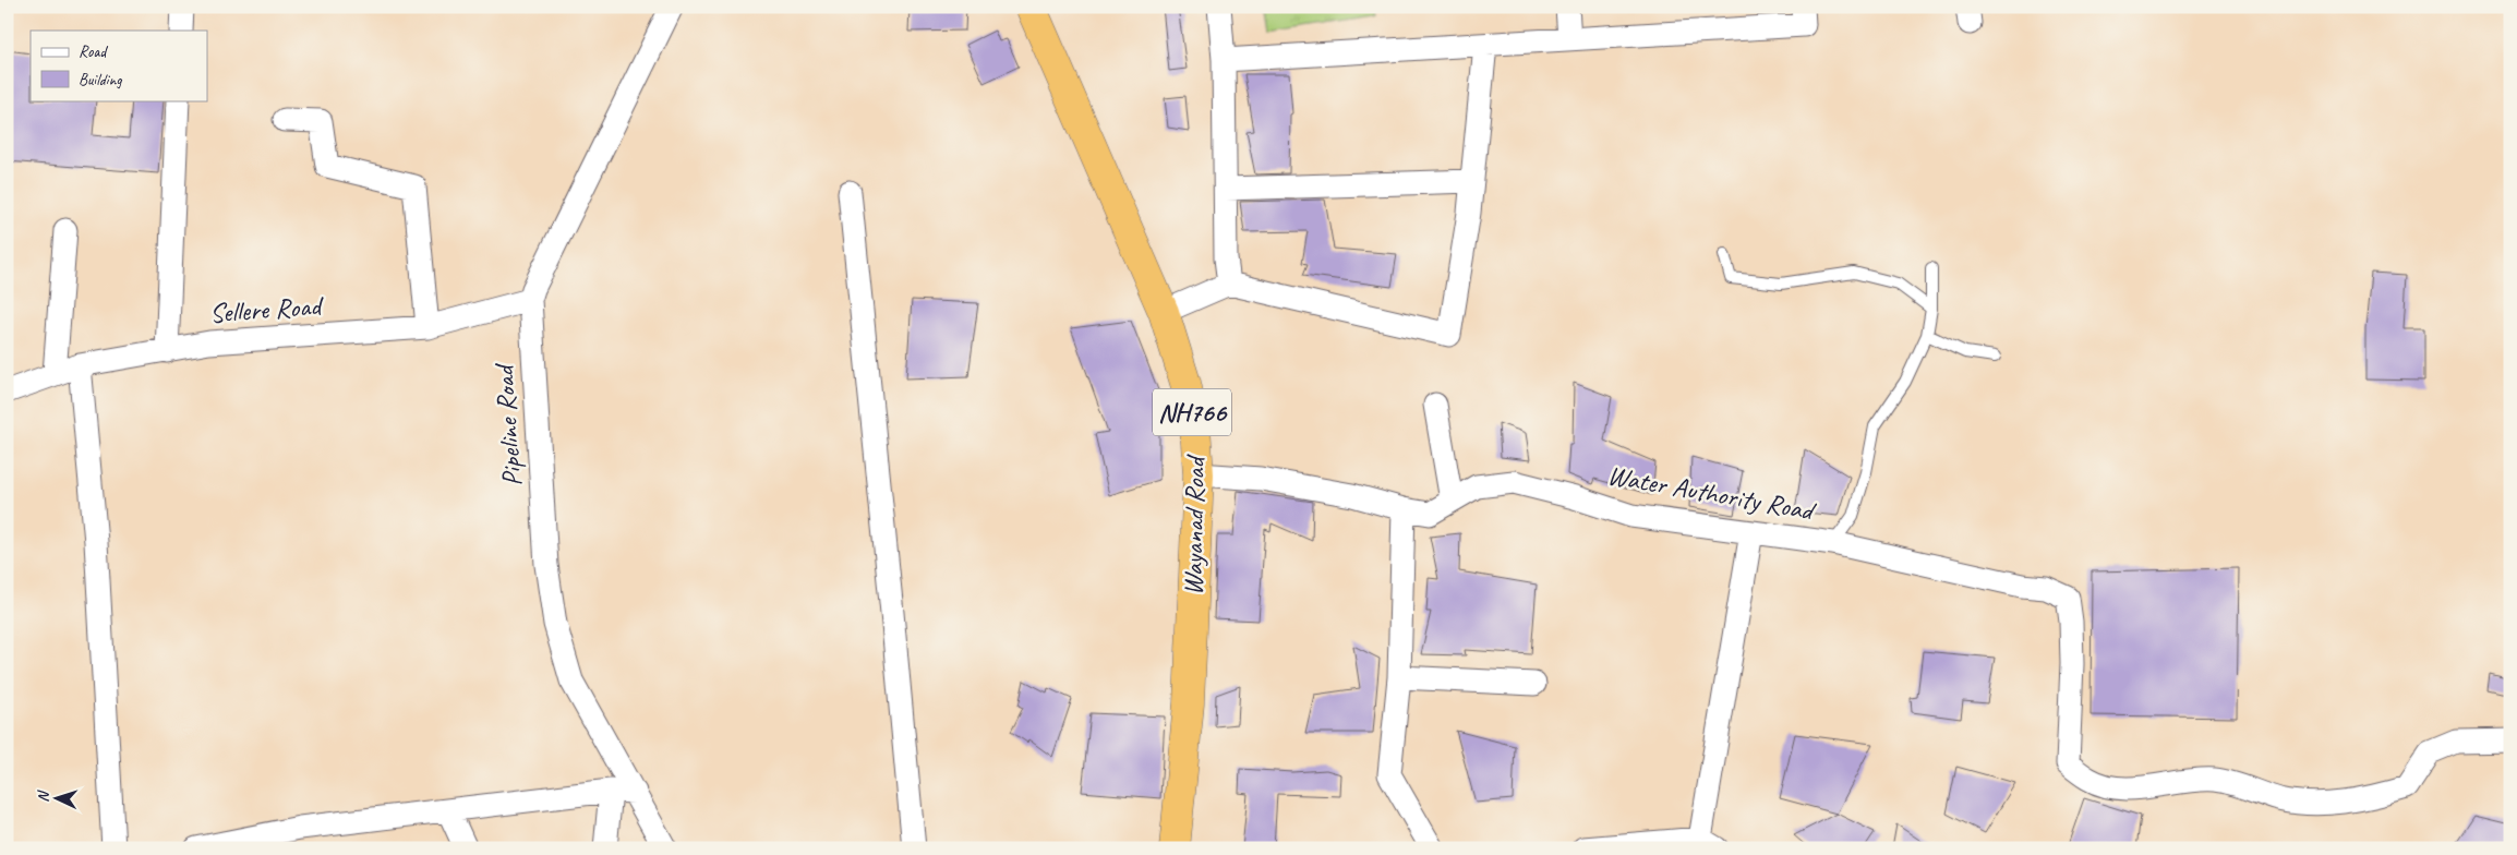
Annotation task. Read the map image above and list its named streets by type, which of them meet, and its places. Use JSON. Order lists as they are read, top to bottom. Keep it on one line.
{"streets":{"highway":["NH766","Wayanad Road"],"street":["Sellere Road","Pipeline Road","Water Authority Road"]},"crossings":[["Sellere Road","Pipeline Road"],["Water Authority Road","Wayanad Road"]],"legend":["Road","Building"],"north":"left"}
